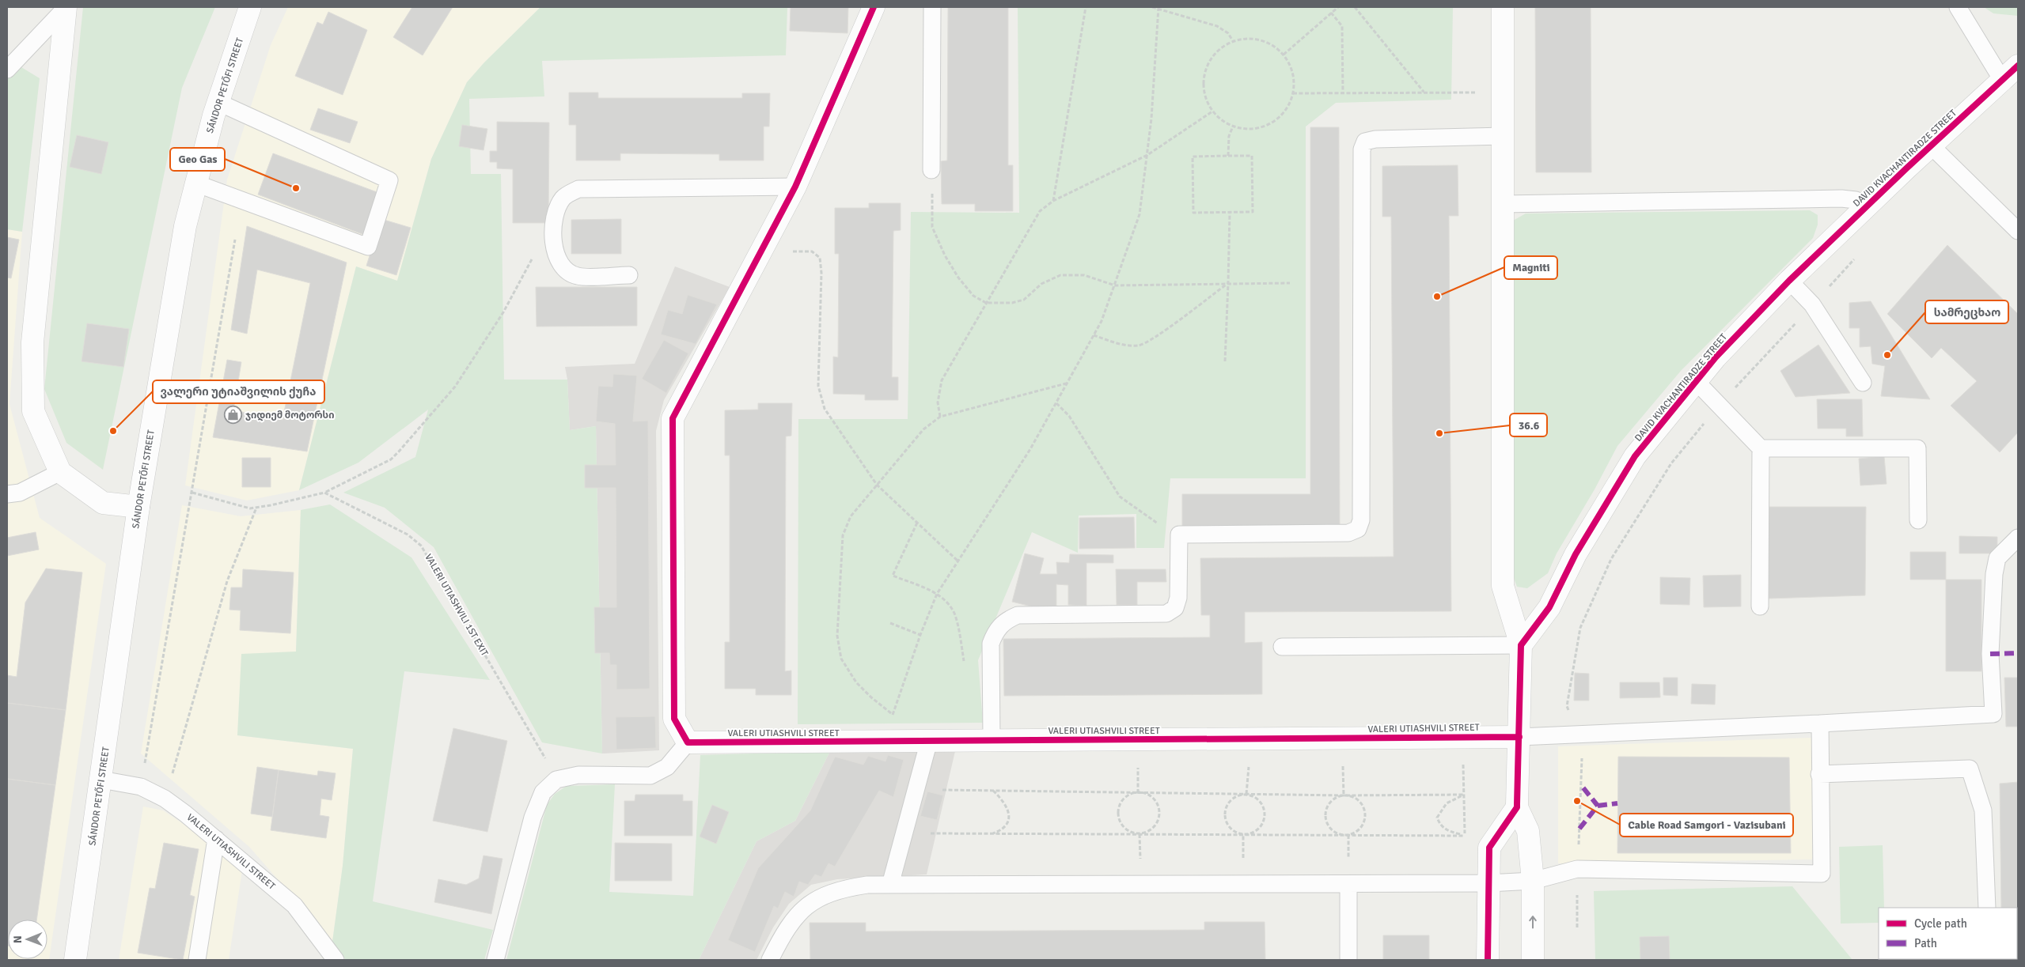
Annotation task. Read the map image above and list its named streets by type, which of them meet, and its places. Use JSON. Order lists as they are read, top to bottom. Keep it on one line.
{"streets":{"street":["SÁNDOR PETŐFI STREET","DAVID KVACHANTIRADZE STREET","VALERI UTIASHVILI STREET"],"path":["VALERI UTIASHVILI 1ST EXIT"]},"crossings":[["SÁNDOR PETŐFI STREET","VALERI UTIASHVILI STREET"]],"places":{"other":["Geo Gas","Magniti","სამრეცხაო","ვალერი უტიაშვილის ქუჩა","36.6","Cable Road Samgori - Vazisubani"],"shop":["ჯიდიემ მოტორსი"]},"legend":["Cycle path","Path"],"north":"left"}
